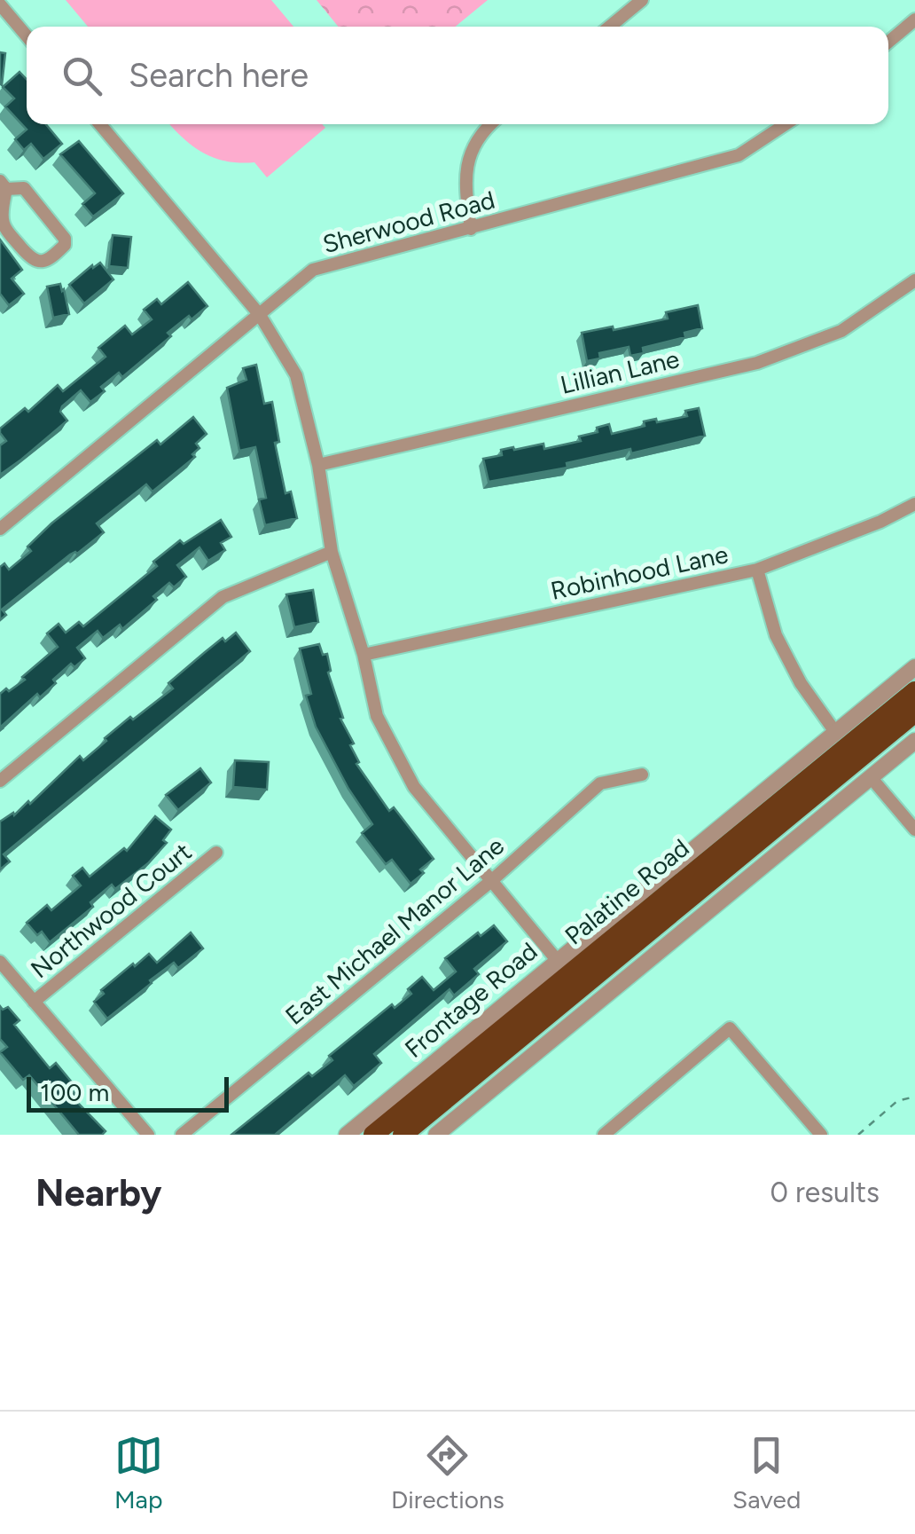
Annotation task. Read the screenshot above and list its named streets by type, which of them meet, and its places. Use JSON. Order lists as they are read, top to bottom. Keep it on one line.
{"streets":{"highway":["Palatine Road"],"street":["Sherwood Road","Lillian Lane","Robinhood Lane","Northwood Court","East Michael Manor Lane","Frontage Road"]},"scale_bar":"100 m","page":{"search":"Search here","scale":"100 m","heading":["Nearby","0 results"],"nav":["Map","Directions","Saved"]}}
